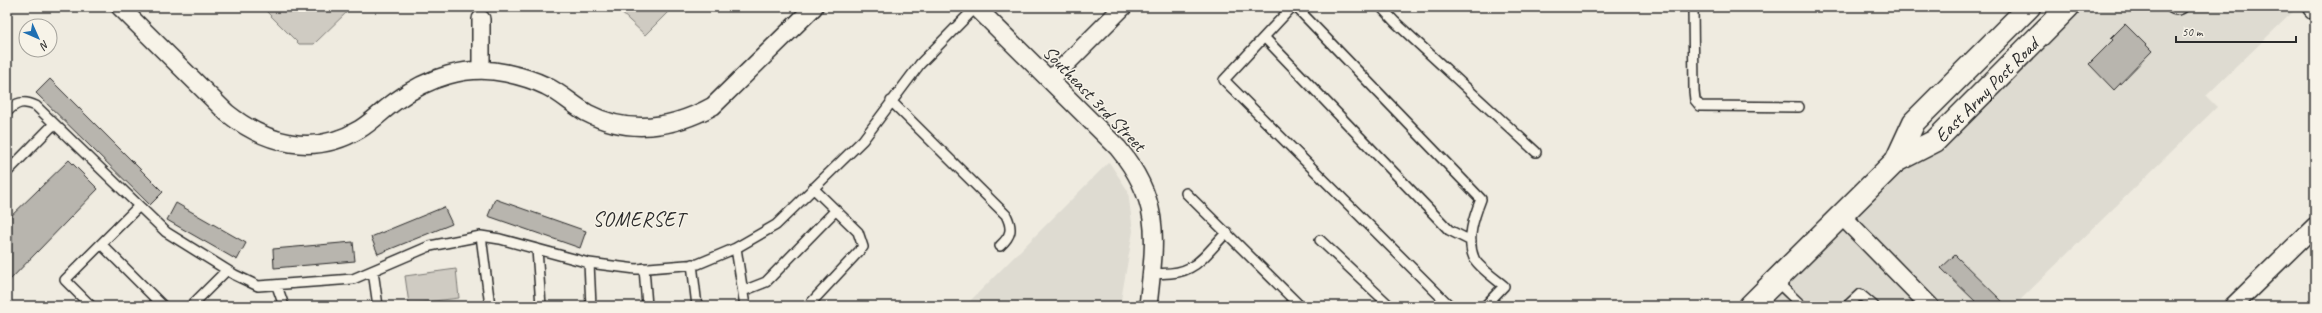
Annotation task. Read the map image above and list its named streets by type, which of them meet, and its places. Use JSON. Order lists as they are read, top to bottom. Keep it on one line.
{"streets":{"main road":["East Army Post Road"],"street":["Southeast 3rd Street"]},"districts":["SOMERSET"],"scale_bar":"50 m","north":"bottom right"}
